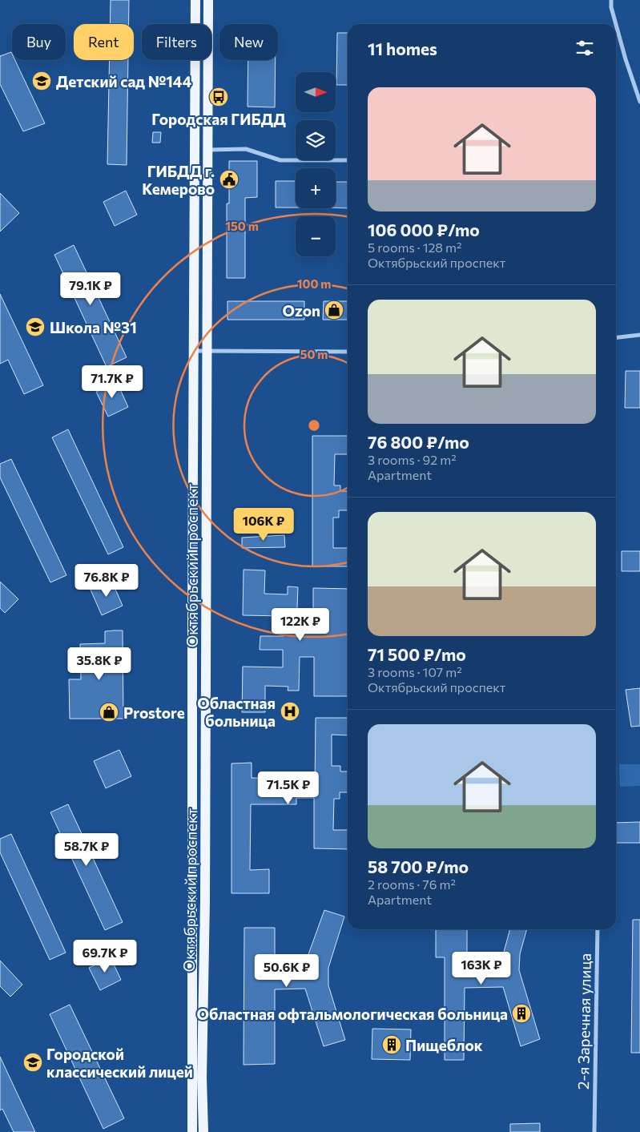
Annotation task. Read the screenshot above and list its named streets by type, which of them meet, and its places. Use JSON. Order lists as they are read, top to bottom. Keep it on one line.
{"streets":{"main road":["Октябрьский проспект"],"street":["2-я Заречная улица"]},"places":{"school or university":["Детский сад №144","Школа №31","Городской классический лицей"],"bus stop":["Городская ГИБДД"],"public building":["ГИБДД г. Кемерово"],"shop":["Ozon","Prostore"],"hospital":["Областная больница"],"building":["Областная офтальмологическая больница","Пищеблок"]},"north":"right","page":{"chip":["Buy","Rent","Filters","New"],"heading":"11 homes","map_buttons":["+","−"],"list":[{"name":"106 000 ₽/mo","note":"5 rooms · 128 m² · Октябрьский проспект"},{"name":"76 800 ₽/mo","note":"3 rooms · 92 m² · Apartment"},{"name":"71 500 ₽/mo","note":"3 rooms · 107 m² · Октябрьский проспект"},{"name":"58 700 ₽/mo","note":"2 rooms · 76 m² · Apartment"}],"price":["79.1K ₽","71.7K ₽","106K ₽","76.8K ₽","122K ₽","35.8K ₽","71.5K ₽","58.7K ₽","69.7K ₽","163K ₽","50.6K ₽"]},"rings":["150 m","100 m","50 m"]}
